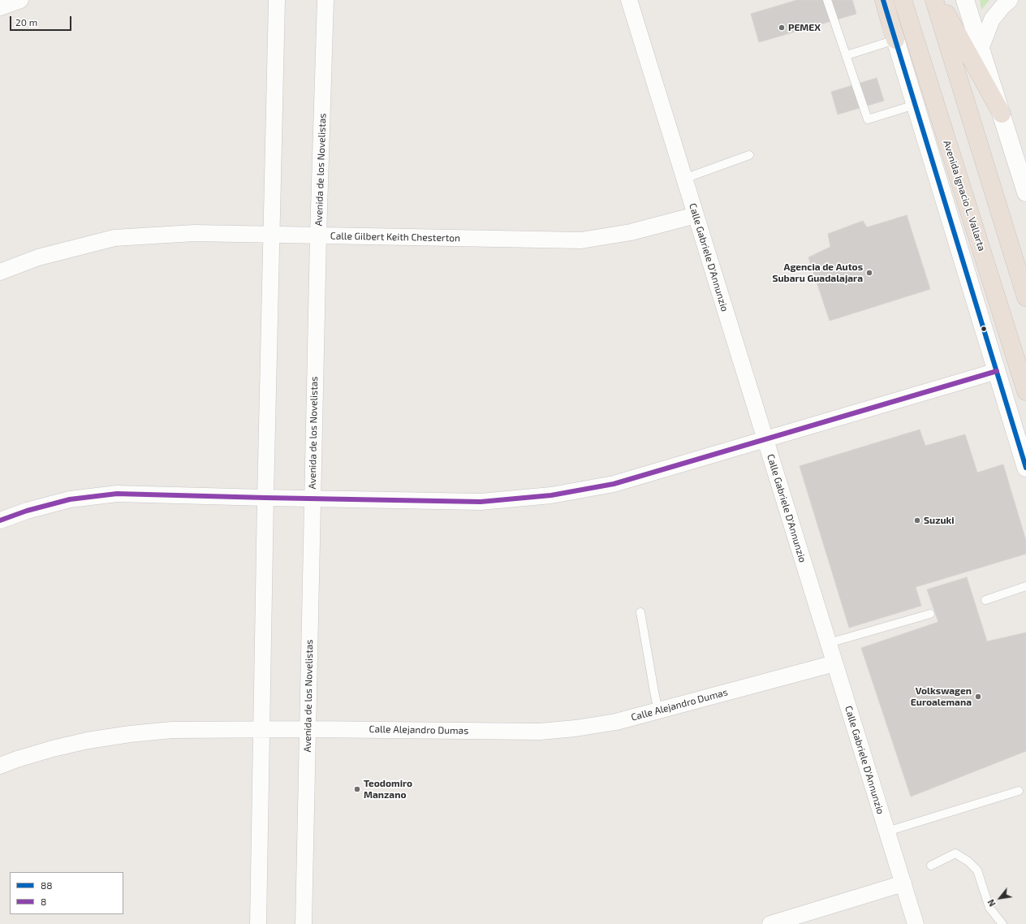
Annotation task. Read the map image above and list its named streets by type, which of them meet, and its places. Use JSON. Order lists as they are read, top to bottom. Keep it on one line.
{"streets":{"highway":["Avenida Ignacio L. Vallarta"],"street":["Avenida de los Novelistas","Calle Gilbert Keith Chesterton","Calle Gabriele D'Annunzio","Calle Alejandro Dumas"]},"crossings":[["Avenida de los Novelistas","Calle Gilbert Keith Chesterton"],["Avenida de los Novelistas","Calle Alejandro Dumas"],["Calle Gilbert Keith Chesterton","Calle Gabriele D'Annunzio"],["Calle Gabriele D'Annunzio","Calle Alejandro Dumas"]],"places":["PEMEX","Agencia de Autos Subaru Guadalajara","Suzuki","Volkswagen Euroalemana","Teodomiro Manzano"],"lines":["transit line 88","transit line 8"],"legend":["88","8"],"scale_bar":"20 m","north":"bottom left"}
